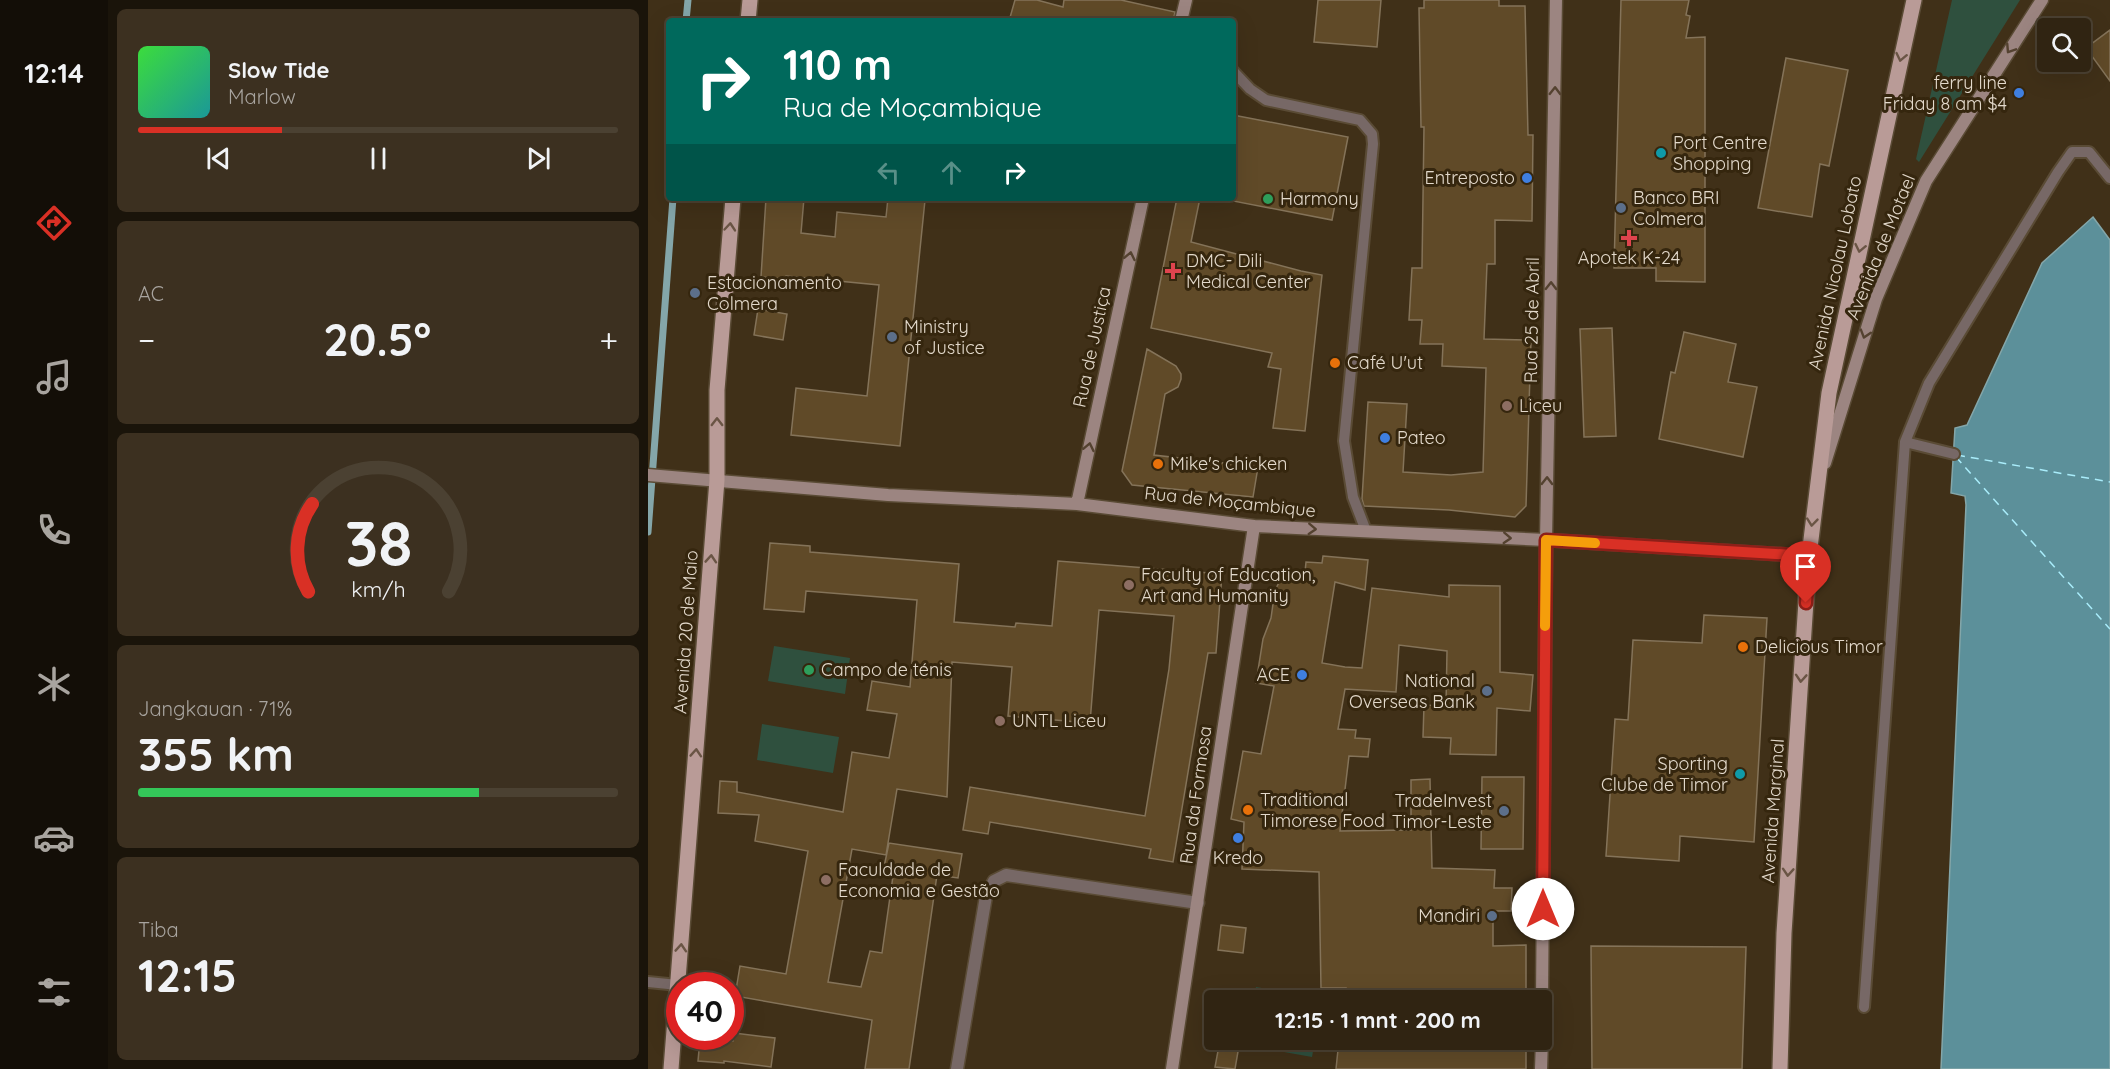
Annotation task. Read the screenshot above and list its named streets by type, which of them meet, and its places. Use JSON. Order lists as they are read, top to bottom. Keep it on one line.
{"streets":{"main road":["Avenida Nicolau Lobato","Avenida 20 de Maio","Avenida Marginal"],"street":["Avenida de Motael","Rua 25 de Abril","Rua de Justiça","Rua de Moçambique","Rua da Formosa"]},"crossings":[["Avenida de Motael","Avenida Nicolau Lobato"],["Avenida Nicolau Lobato","Rua de Moçambique"],["Avenida Nicolau Lobato","Avenida Marginal"],["Rua 25 de Abril","Rua de Moçambique"],["Rua de Justiça","Rua de Moçambique"],["Rua de Moçambique","Avenida 20 de Maio"],["Rua de Moçambique","Rua da Formosa"],["Rua de Moçambique","Avenida Marginal"]],"one_way":["Avenida de Motael","Avenida Nicolau Lobato","Rua 25 de Abril","Rua de Justiça","Avenida 20 de Maio","Avenida Marginal"],"places":{"other":["ferry line Friday 8 am $4","Port Centre Shopping","Entreposto","Harmony","Banco BRI Colmera","Estacionamento Colmera","Ministry of Justice","Café U'ut","Liceu","Pateo","Mike's chicken","Faculty of Education, Art and Humanity","Delicious Timor","Campo de ténis","ACE","National Overseas Bank","UNTL Liceu","Sporting Clube de Timor","Traditional Timorese Food","TradeInvest Timor-Leste","Kredo","Faculdade de Economia e Gestão","Mandiri"],"health":["Apotek K-24","DMC- Dili Medical Center"]},"page":{"tabs":"12:14","turn":["110 m","Rua de Moçambique"],"song":["Slow Tide","Marlow"],"tile":["AC",["Jangkauan · 71%","355 km"],["Tiba","12:15"]],"heat":["−","20.5°","+"],"limit":"40","trip":"12:15 · 1 mnt · 200 m","gauge":["38","km/h"]}}
